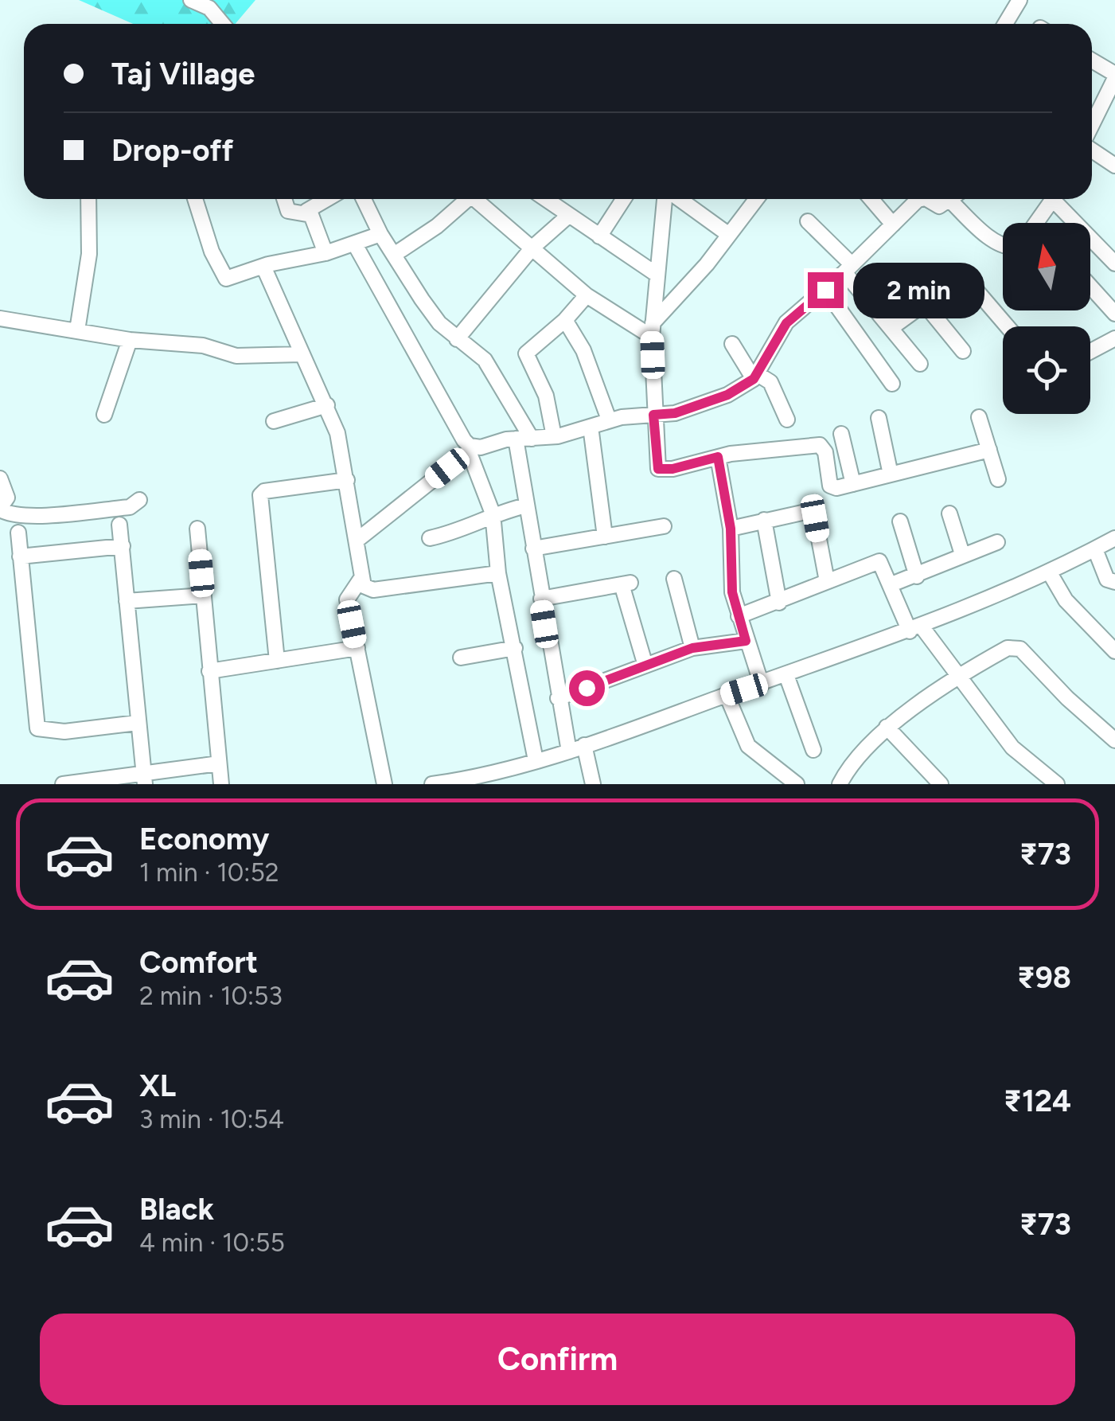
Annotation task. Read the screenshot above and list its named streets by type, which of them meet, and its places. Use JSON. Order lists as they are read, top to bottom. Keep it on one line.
{"north":"top","page":{"banner":["Taj Village","Drop-off"],"bubble":"2 min","list":[{"name":"Economy","note":"1 min · 10:52","value":"₹73"},{"name":"Comfort","note":"2 min · 10:53","value":"₹98"},{"name":"XL","note":"3 min · 10:54","value":"₹124"},{"name":"Black","note":"4 min · 10:55","value":"₹73"}],"buttons":"Confirm"}}
